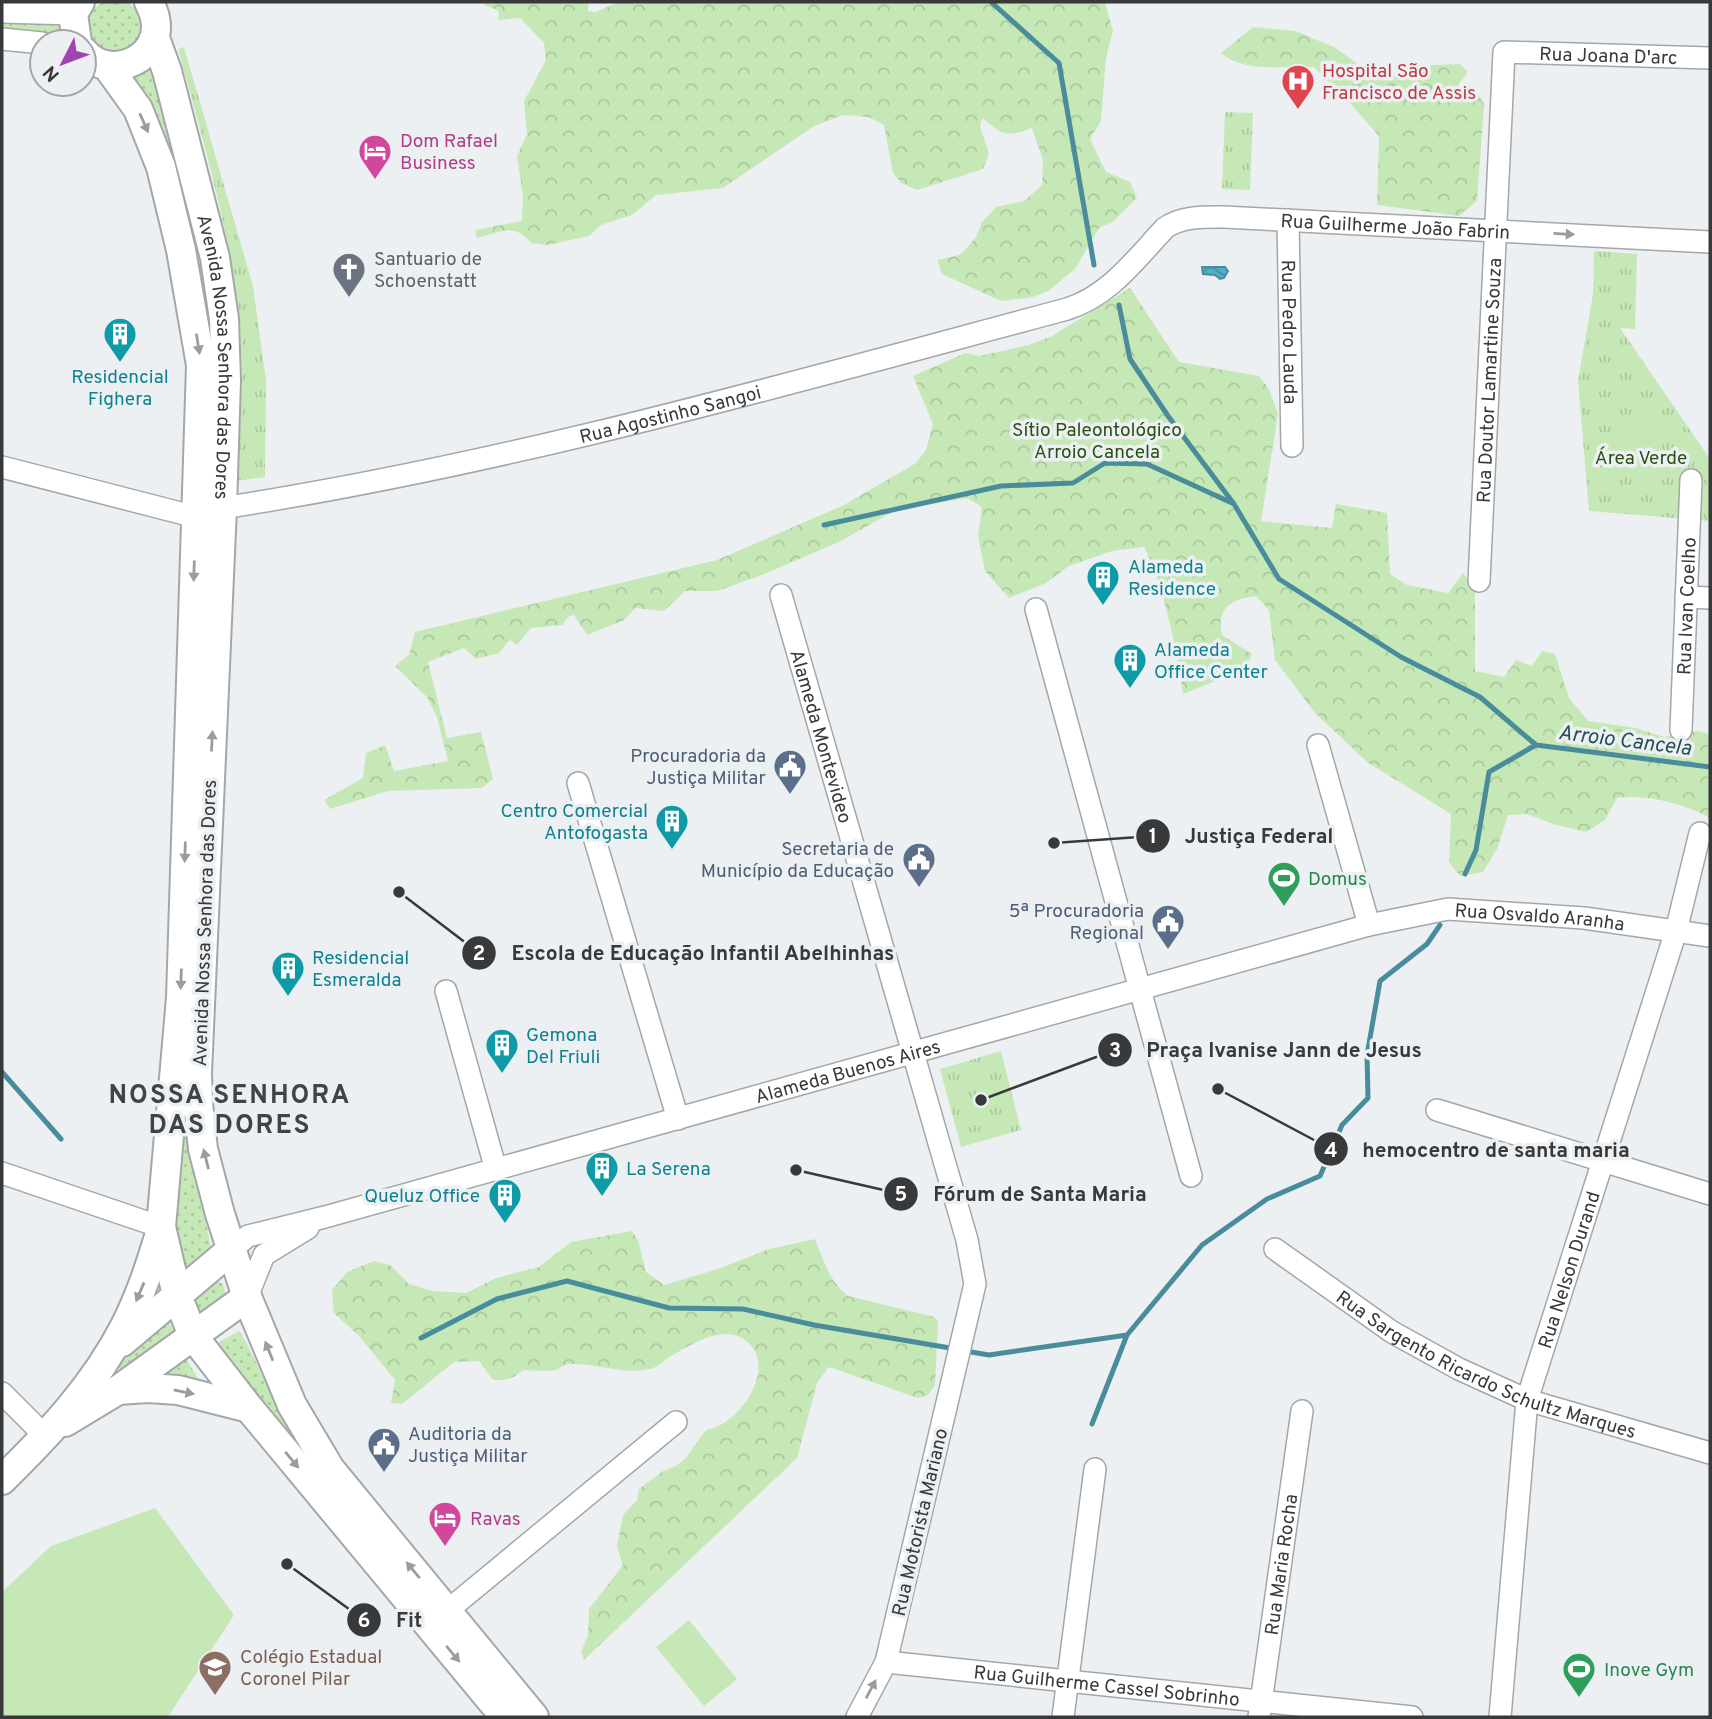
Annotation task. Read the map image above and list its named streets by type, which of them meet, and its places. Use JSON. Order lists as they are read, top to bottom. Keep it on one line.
{"streets":{"main road":["Avenida Nossa Senhora das Dores"],"street":["Rua Joana D'arc","Rua Guilherme João Fabrin","Rua Pedro Lauda","Rua Doutor Lamartine Souza","Rua Agostinho Sangoi","Rua Ivan Coelho","Alameda Montevideo","Rua Osvaldo Aranha","Alameda Buenos Aires","Rua Nelson Durand","Rua Sargento Ricardo Schultz Marques","Rua Motorista Mariano","Rua Maria Rocha","Rua Guilherme Cassel Sobrinho"]},"crossings":[["Rua Joana D'arc","Rua Doutor Lamartine Souza"],["Rua Guilherme João Fabrin","Rua Pedro Lauda"],["Rua Guilherme João Fabrin","Rua Doutor Lamartine Souza"],["Rua Guilherme João Fabrin","Rua Agostinho Sangoi"],["Avenida Nossa Senhora das Dores","Rua Agostinho Sangoi"],["Avenida Nossa Senhora das Dores","Alameda Buenos Aires"],["Alameda Montevideo","Alameda Buenos Aires"],["Alameda Montevideo","Rua Motorista Mariano"],["Rua Osvaldo Aranha","Alameda Buenos Aires"],["Rua Osvaldo Aranha","Rua Nelson Durand"],["Rua Nelson Durand","Rua Sargento Ricardo Schultz Marques"],["Rua Motorista Mariano","Rua Guilherme Cassel Sobrinho"],["Rua Maria Rocha","Rua Guilherme Cassel Sobrinho"]],"districts":["NOSSA SENHORA DAS DORES"],"water":["Arroio Cancela"],"parks":["Sítio Paleontológico Arroio Cancela","Área Verde"],"places":{"hospital":["Hospital São Francisco de Assis"],"hotel":["Dom Rafael Business","Ravas"],"church":["Santuario de Schoenstatt"],"building":["Residencial Fighera","Alameda Residence","Alameda Office Center","Centro Comercial Antofogasta","Residencial Esmeralda","Gemona Del Friuli","La Serena","Queluz Office"],"public building":["Procuradoria da Justiça Militar","Secretaria de Município da Educação","5ª Procuradoria Regional","Auditoria da Justiça Militar"],"other":["Justiça Federal","Escola de Educação Infantil Abelhinhas","hemocentro de santa maria","Praça Ivanise Jann de Jesus","Fórum de Santa Maria","Fit"],"sports":["Domus","Inove Gym"],"school or university":["Colégio Estadual Coronel Pilar"]},"north":"bottom left"}
